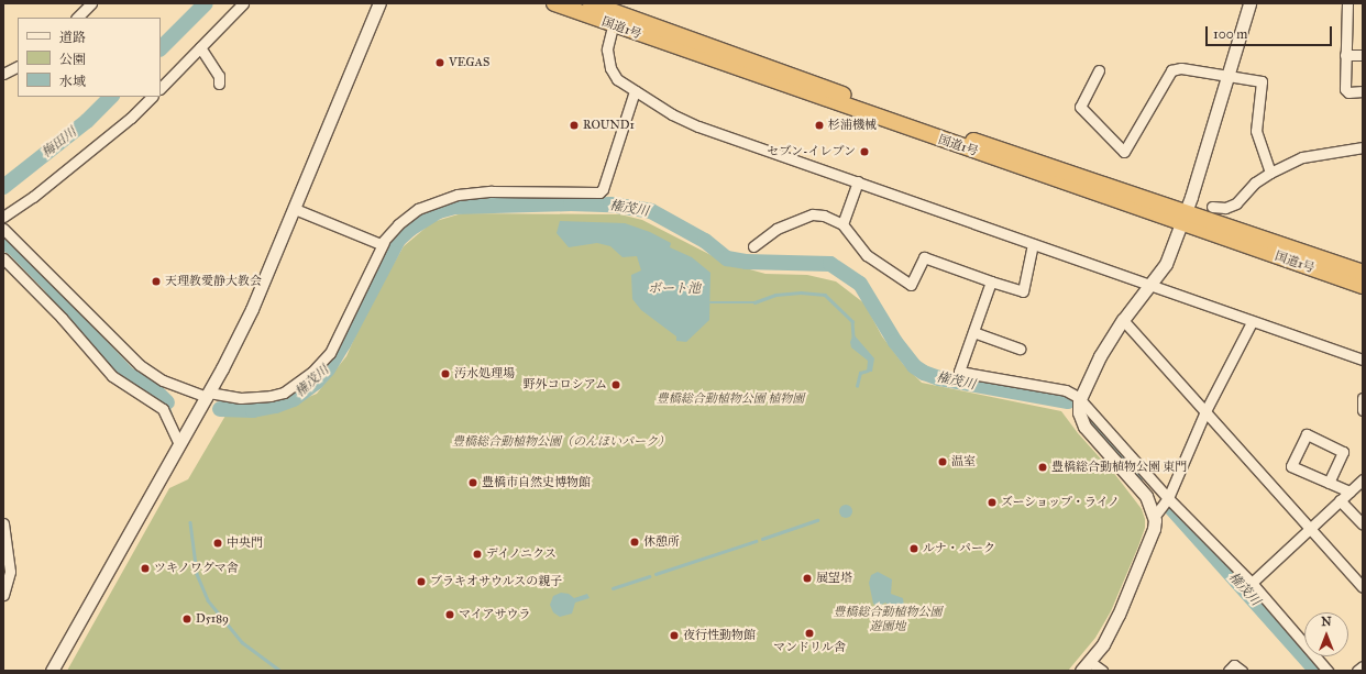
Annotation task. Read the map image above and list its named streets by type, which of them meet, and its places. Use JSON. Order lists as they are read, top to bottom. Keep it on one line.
{"streets":{"highway":["国道1号"]},"water":["梅田川","権茂川","ボート池"],"parks":["豊橋総合動植物公園 植物園","豊橋総合動植物公園（のんほいパーク）","豊橋総合動植物公園 遊園地"],"places":["VEGAS","ROUND1","杉浦機械","セブン-イレブン","天理教愛静大教会","汚水処理場","野外コロシアム","温室","豊橋総合動植物公園 東門","豊橋市自然史博物館","ズーショップ・ライノ","休憩所","中央門","ルナ・パーク","デイノニクス","ツキノワグマ舎","展望塔","ブラキオサウルスの親子","マイアサウラ","D5189","マンドリル舎","夜行性動物館"],"legend":["道路","公園","水域"],"scale_bar":"100 m","north":"top"}
